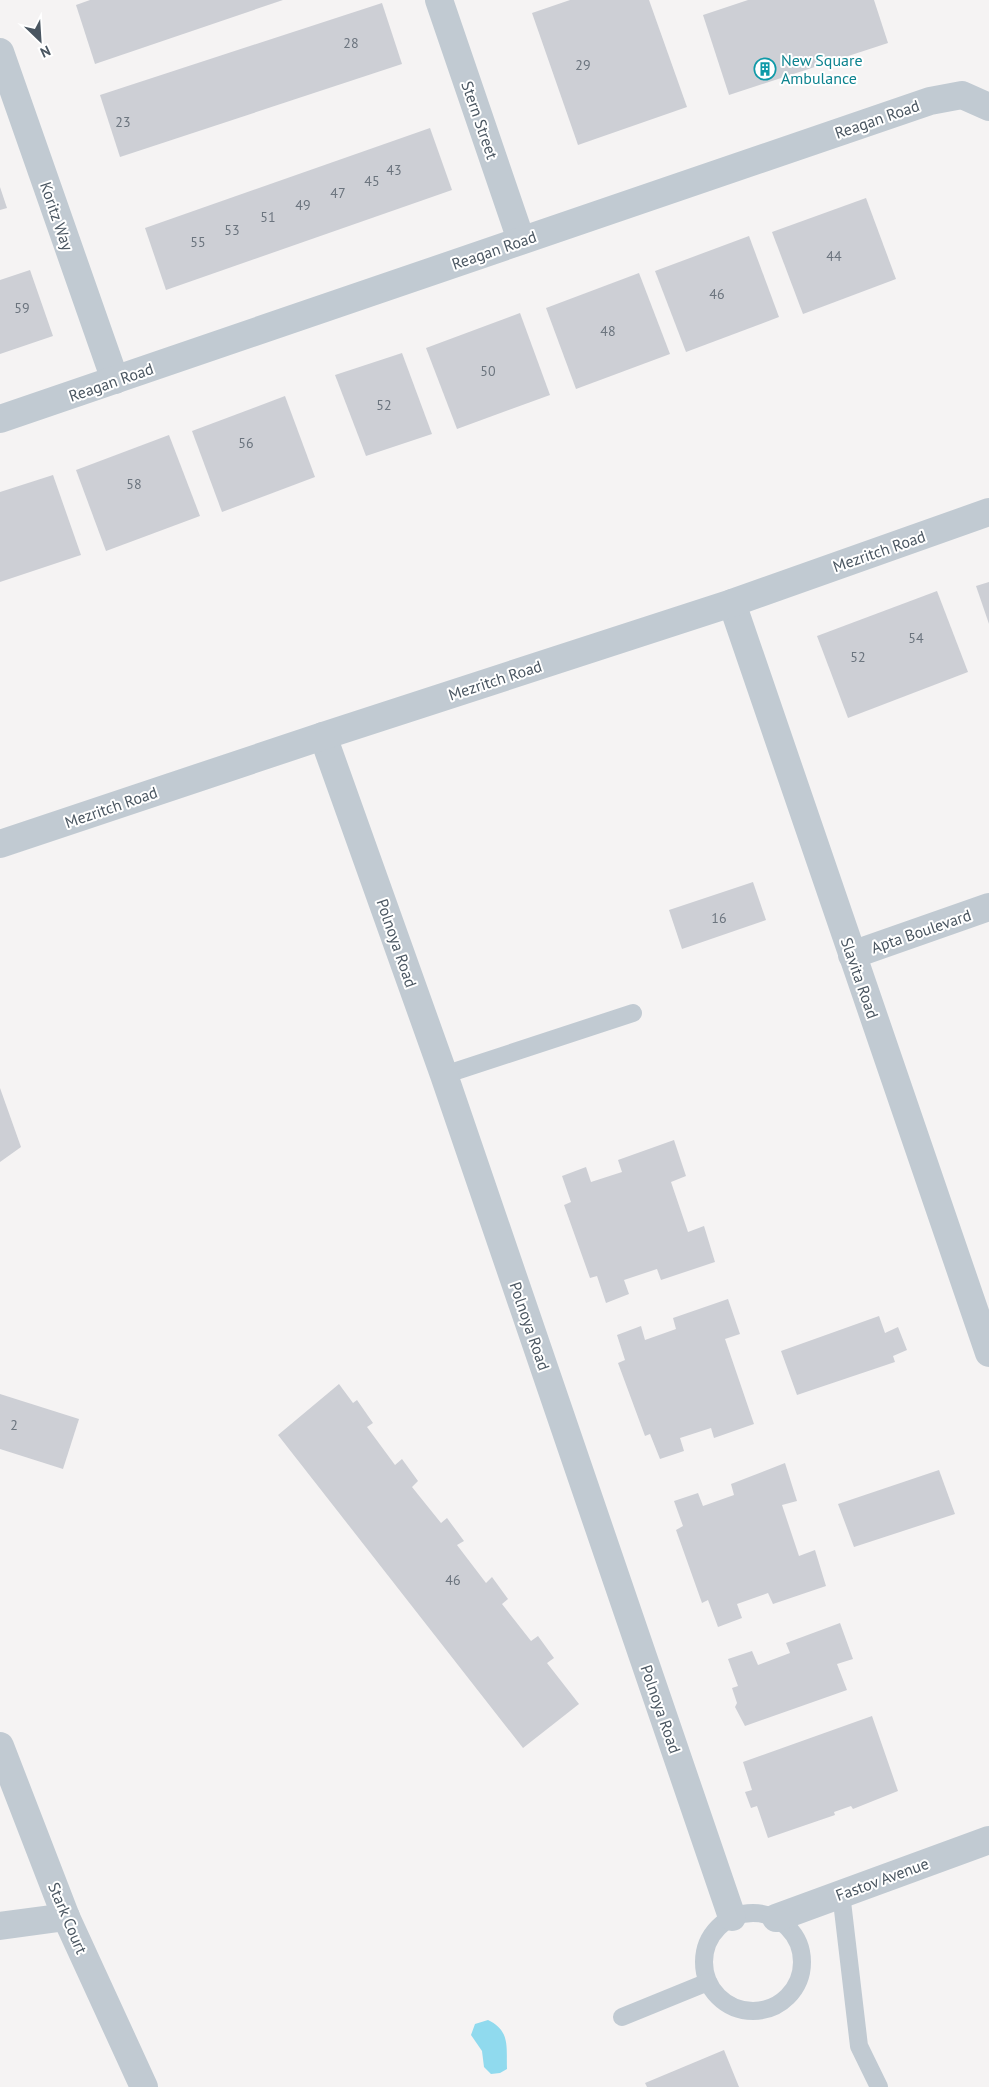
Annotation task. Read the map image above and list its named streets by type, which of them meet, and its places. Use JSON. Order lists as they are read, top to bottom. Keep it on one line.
{"streets":{"street":["Reagan Road","Stern Street","Koritz Way","Mezritch Road","Apta Boulevard","Polnoya Road","Slavita Road","Fastov Avenue","Stark Court"]},"crossings":[["Reagan Road","Stern Street"],["Reagan Road","Koritz Way"],["Mezritch Road","Polnoya Road"],["Mezritch Road","Slavita Road"],["Apta Boulevard","Slavita Road"],["Polnoya Road","Fastov Avenue"]],"places":{"building":["New Square Ambulance"]},"house_numbers":["28","29","23","43","45","47","49","51","53","55","44","46","59","48","50","52","56","58","54","52","16","2","46"],"north":"bottom right"}
